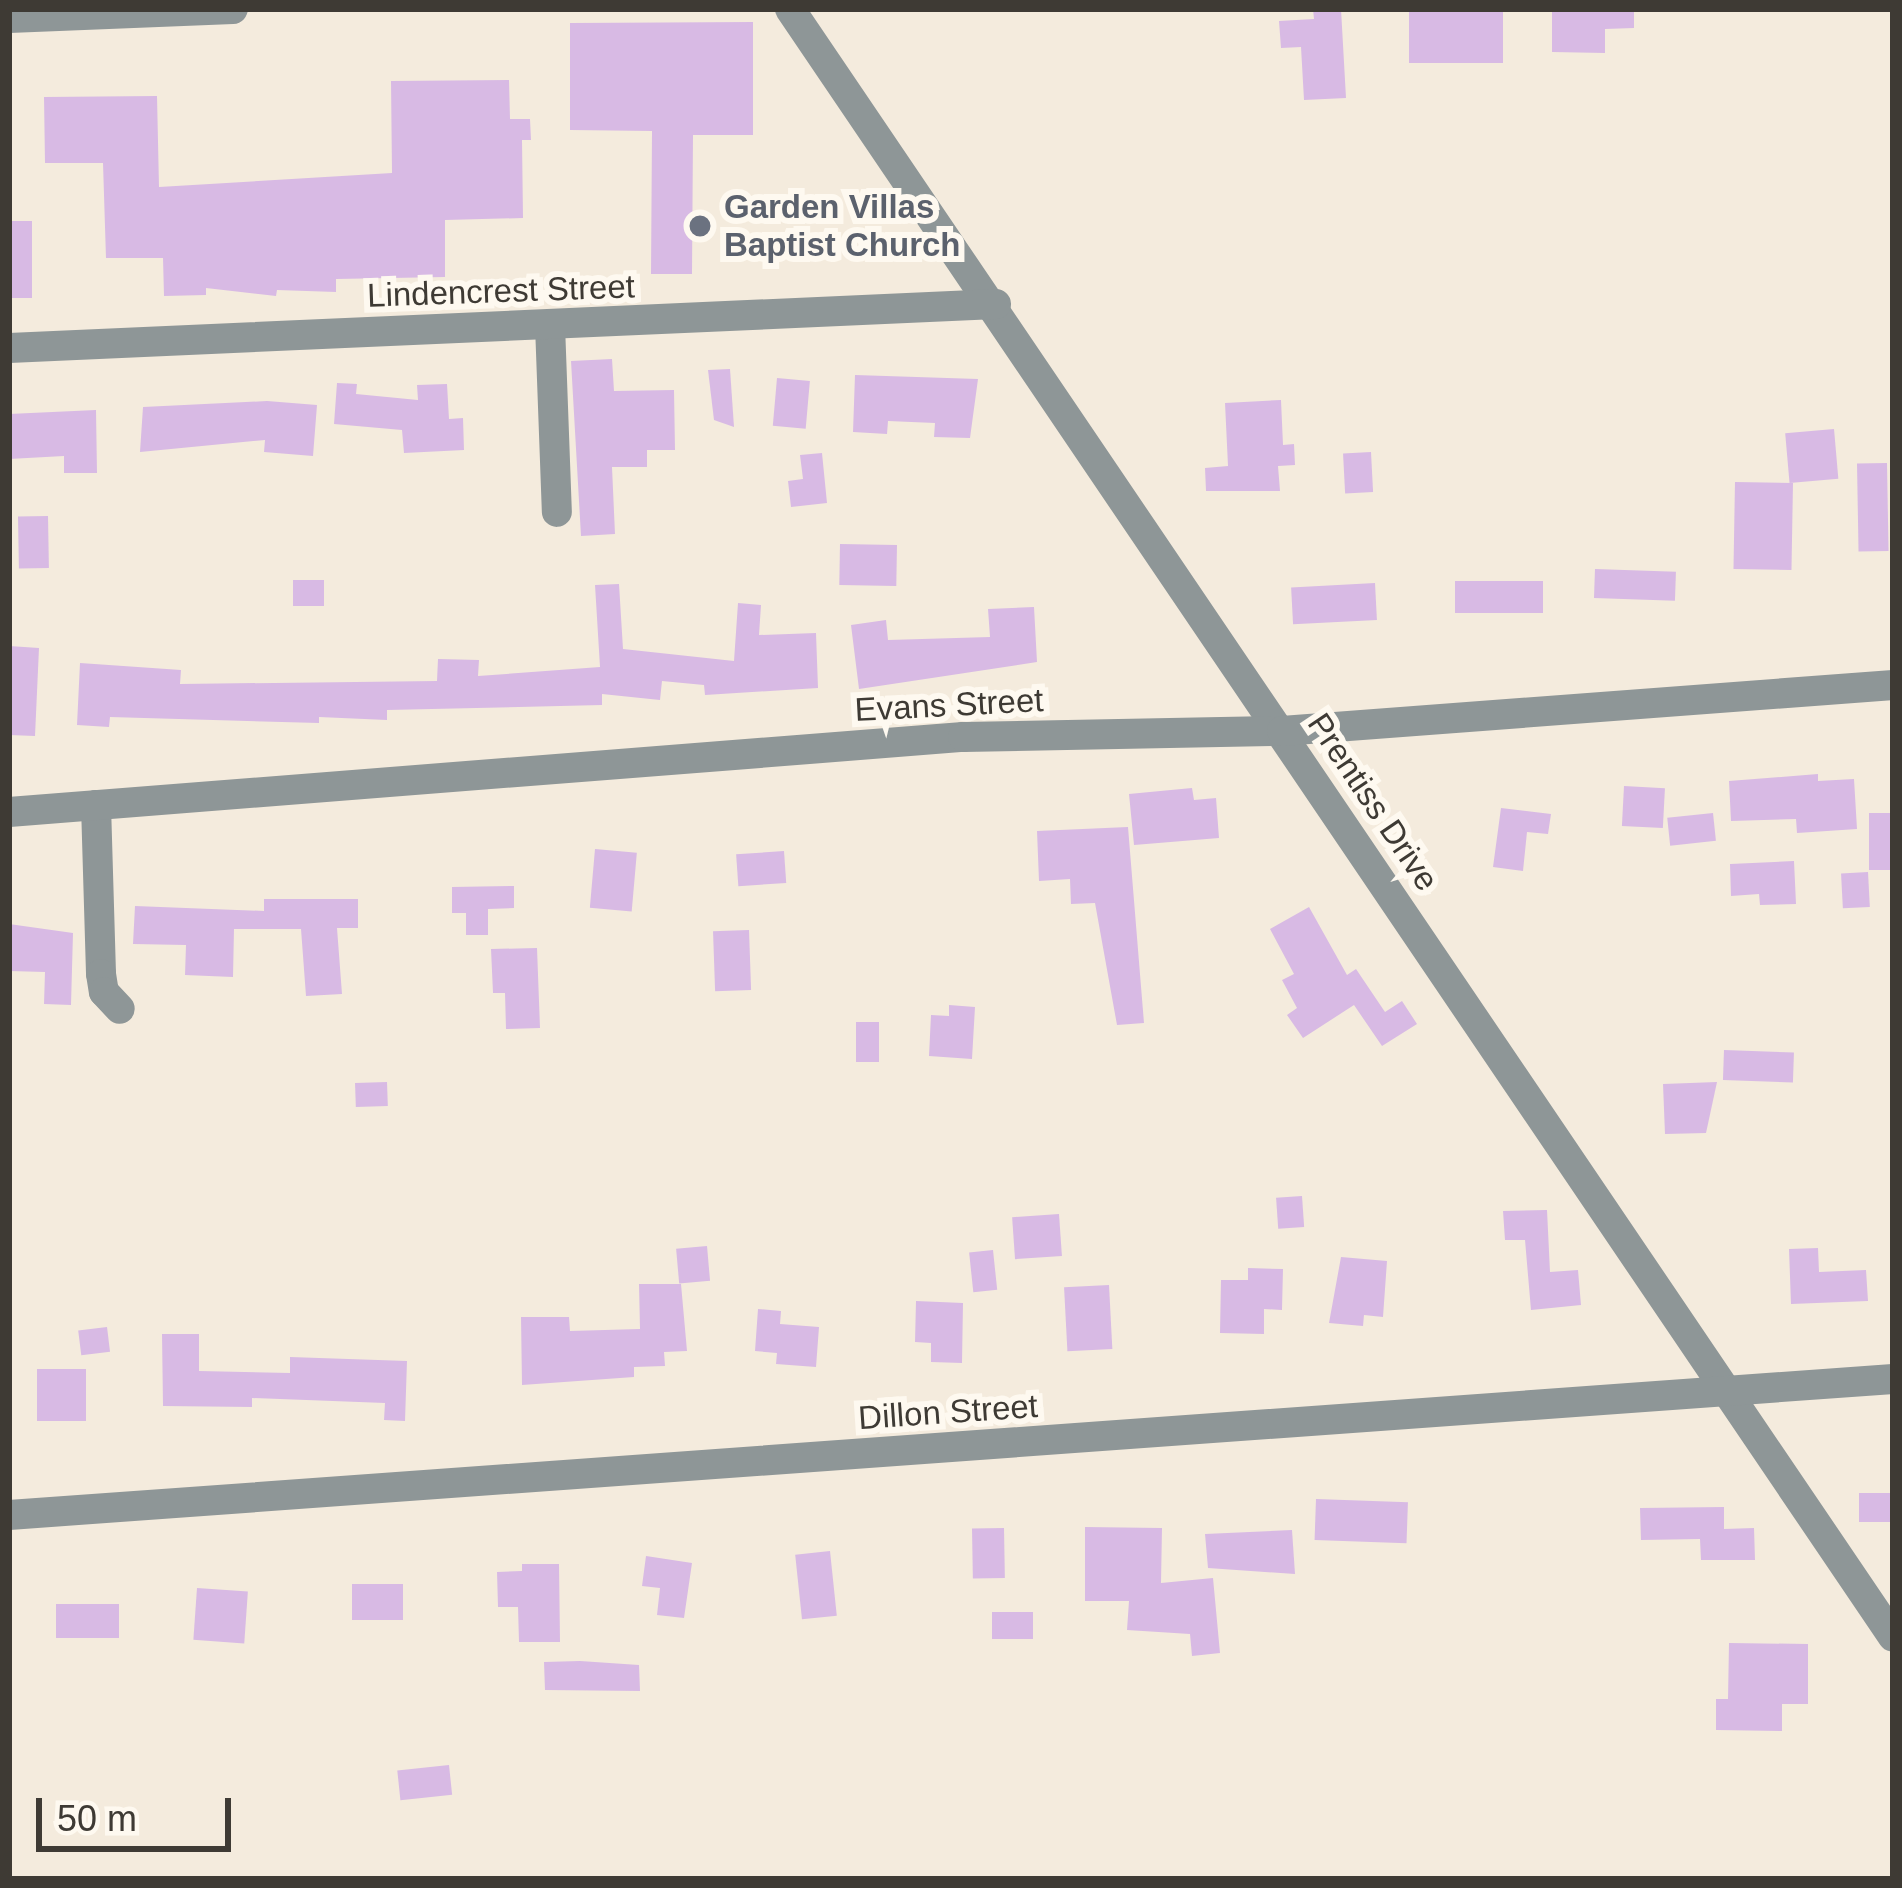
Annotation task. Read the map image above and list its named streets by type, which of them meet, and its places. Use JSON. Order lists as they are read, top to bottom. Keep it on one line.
{"streets":{"street":["Lindencrest Street","Evans Street","Prentiss Drive","Dillon Street"]},"crossings":[["Lindencrest Street","Prentiss Drive"],["Evans Street","Prentiss Drive"],["Prentiss Drive","Dillon Street"]],"places":["Garden Villas Baptist Church"],"scale_bar":"50 m"}
